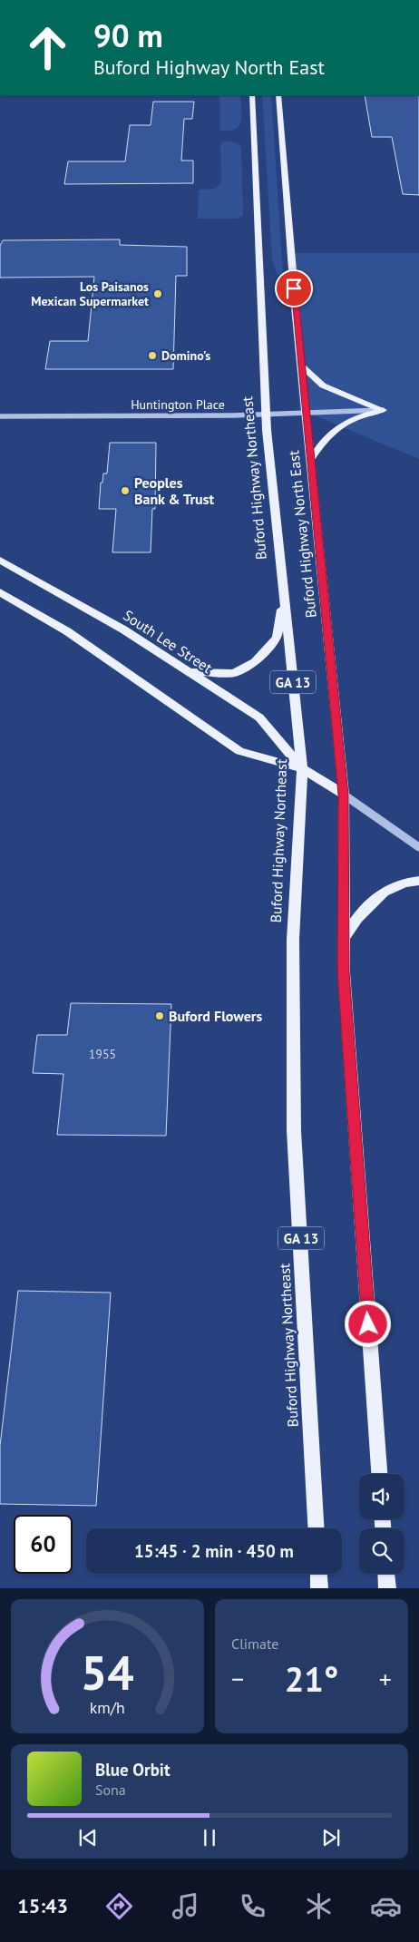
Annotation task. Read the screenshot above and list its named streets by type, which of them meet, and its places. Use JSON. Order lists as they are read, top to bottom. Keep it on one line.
{"streets":{"main road":["Buford Highway Northeast","Buford Highway North East","South Lee Street","GA 13"],"street":["Huntington Place"]},"crossings":[["Huntington Place","Buford Highway Northeast"],["Huntington Place","Buford Highway North East"],["Buford Highway Northeast","South Lee Street"],["Buford Highway North East","South Lee Street"]],"places":["Los Paisanos Mexican Supermarket","Domino's","Peoples Bank & Trust","Buford Flowers"],"house_numbers":["1955"],"page":{"turn":["90 m","Buford Highway North East"],"limit":"60","trip":"15:45 · 2 min · 450 m","tile":"Climate","heat":["−","21°","+"],"song":["Blue Orbit","Sona"],"tabs":"15:43","gauge":["54","km/h"]}}
